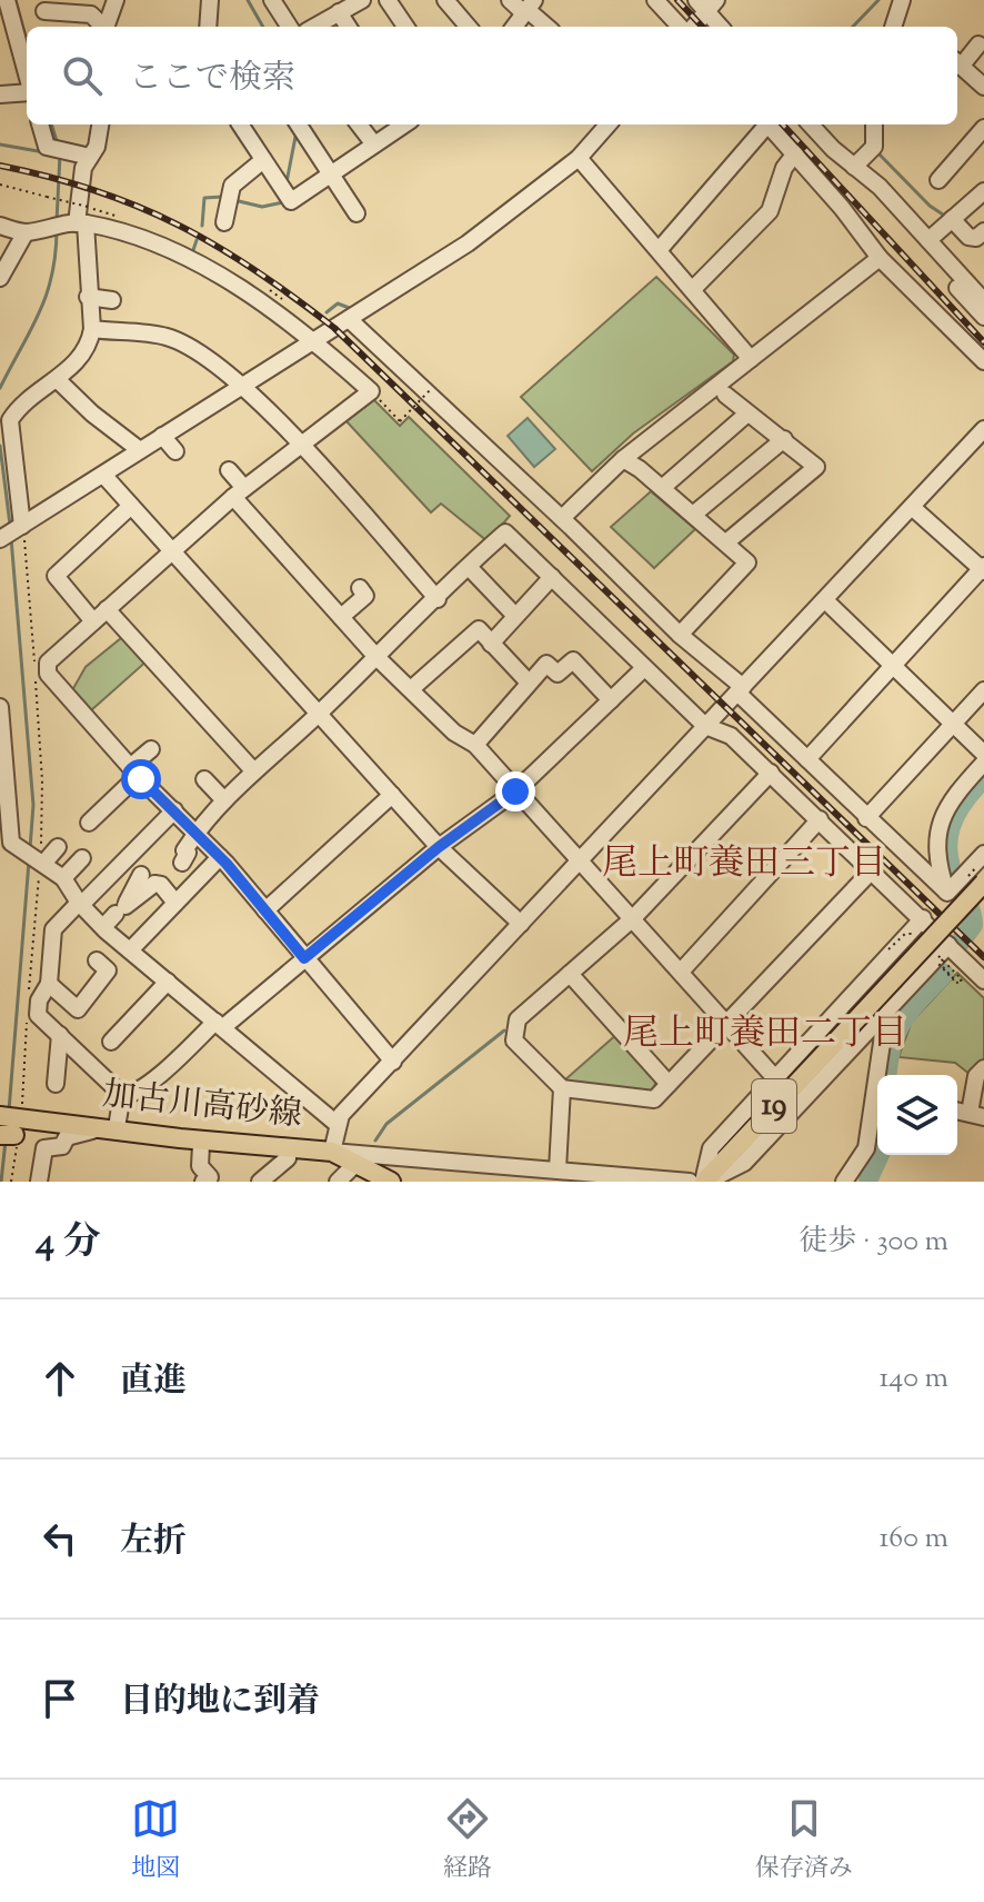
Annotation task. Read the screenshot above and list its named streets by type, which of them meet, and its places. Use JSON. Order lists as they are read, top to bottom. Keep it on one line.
{"streets":{"main road":["加古川高砂線","19"]},"districts":["尾上町養田三丁目","尾上町養田二丁目"],"page":{"search":"ここで検索","heading":["4 分","徒歩 · 300 m"],"list":[["直進","140 m"],["左折","160 m"],"目的地に到着"],"nav":["地図","経路","保存済み"]}}
